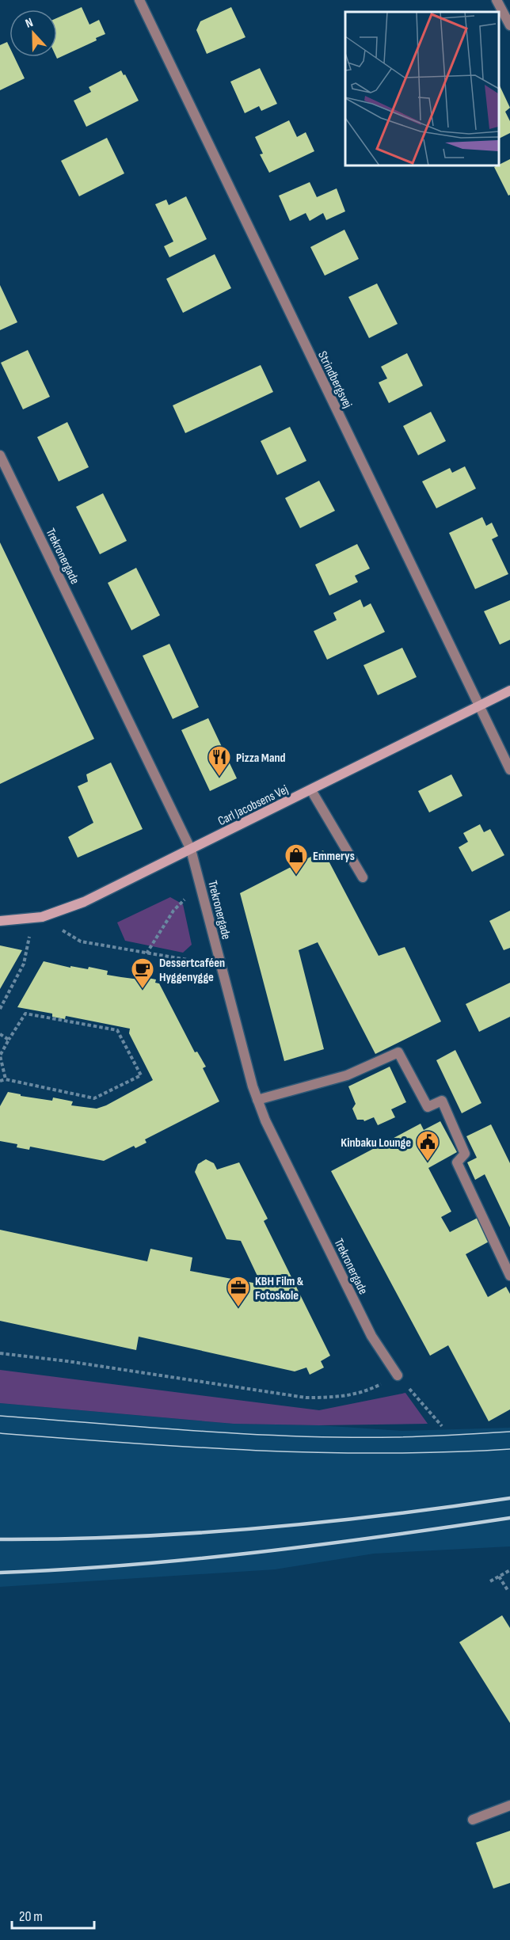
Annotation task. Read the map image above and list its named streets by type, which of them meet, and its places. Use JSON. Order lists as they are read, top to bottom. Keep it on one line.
{"streets":{"street":["Strindbergsvej","Trekronergade","Carl Jacobsens Vej"]},"crossings":[["Strindbergsvej","Carl Jacobsens Vej"],["Trekronergade","Carl Jacobsens Vej"]],"places":{"restaurant":["Pizza Mand"],"shop":["Emmerys"],"cafe":["Dessertcaféen Hyggenygge"],"public building":["Kinbaku Lounge"],"office":["KBH Film & Fotoskole"]},"scale_bar":"20 m","north":"top"}
